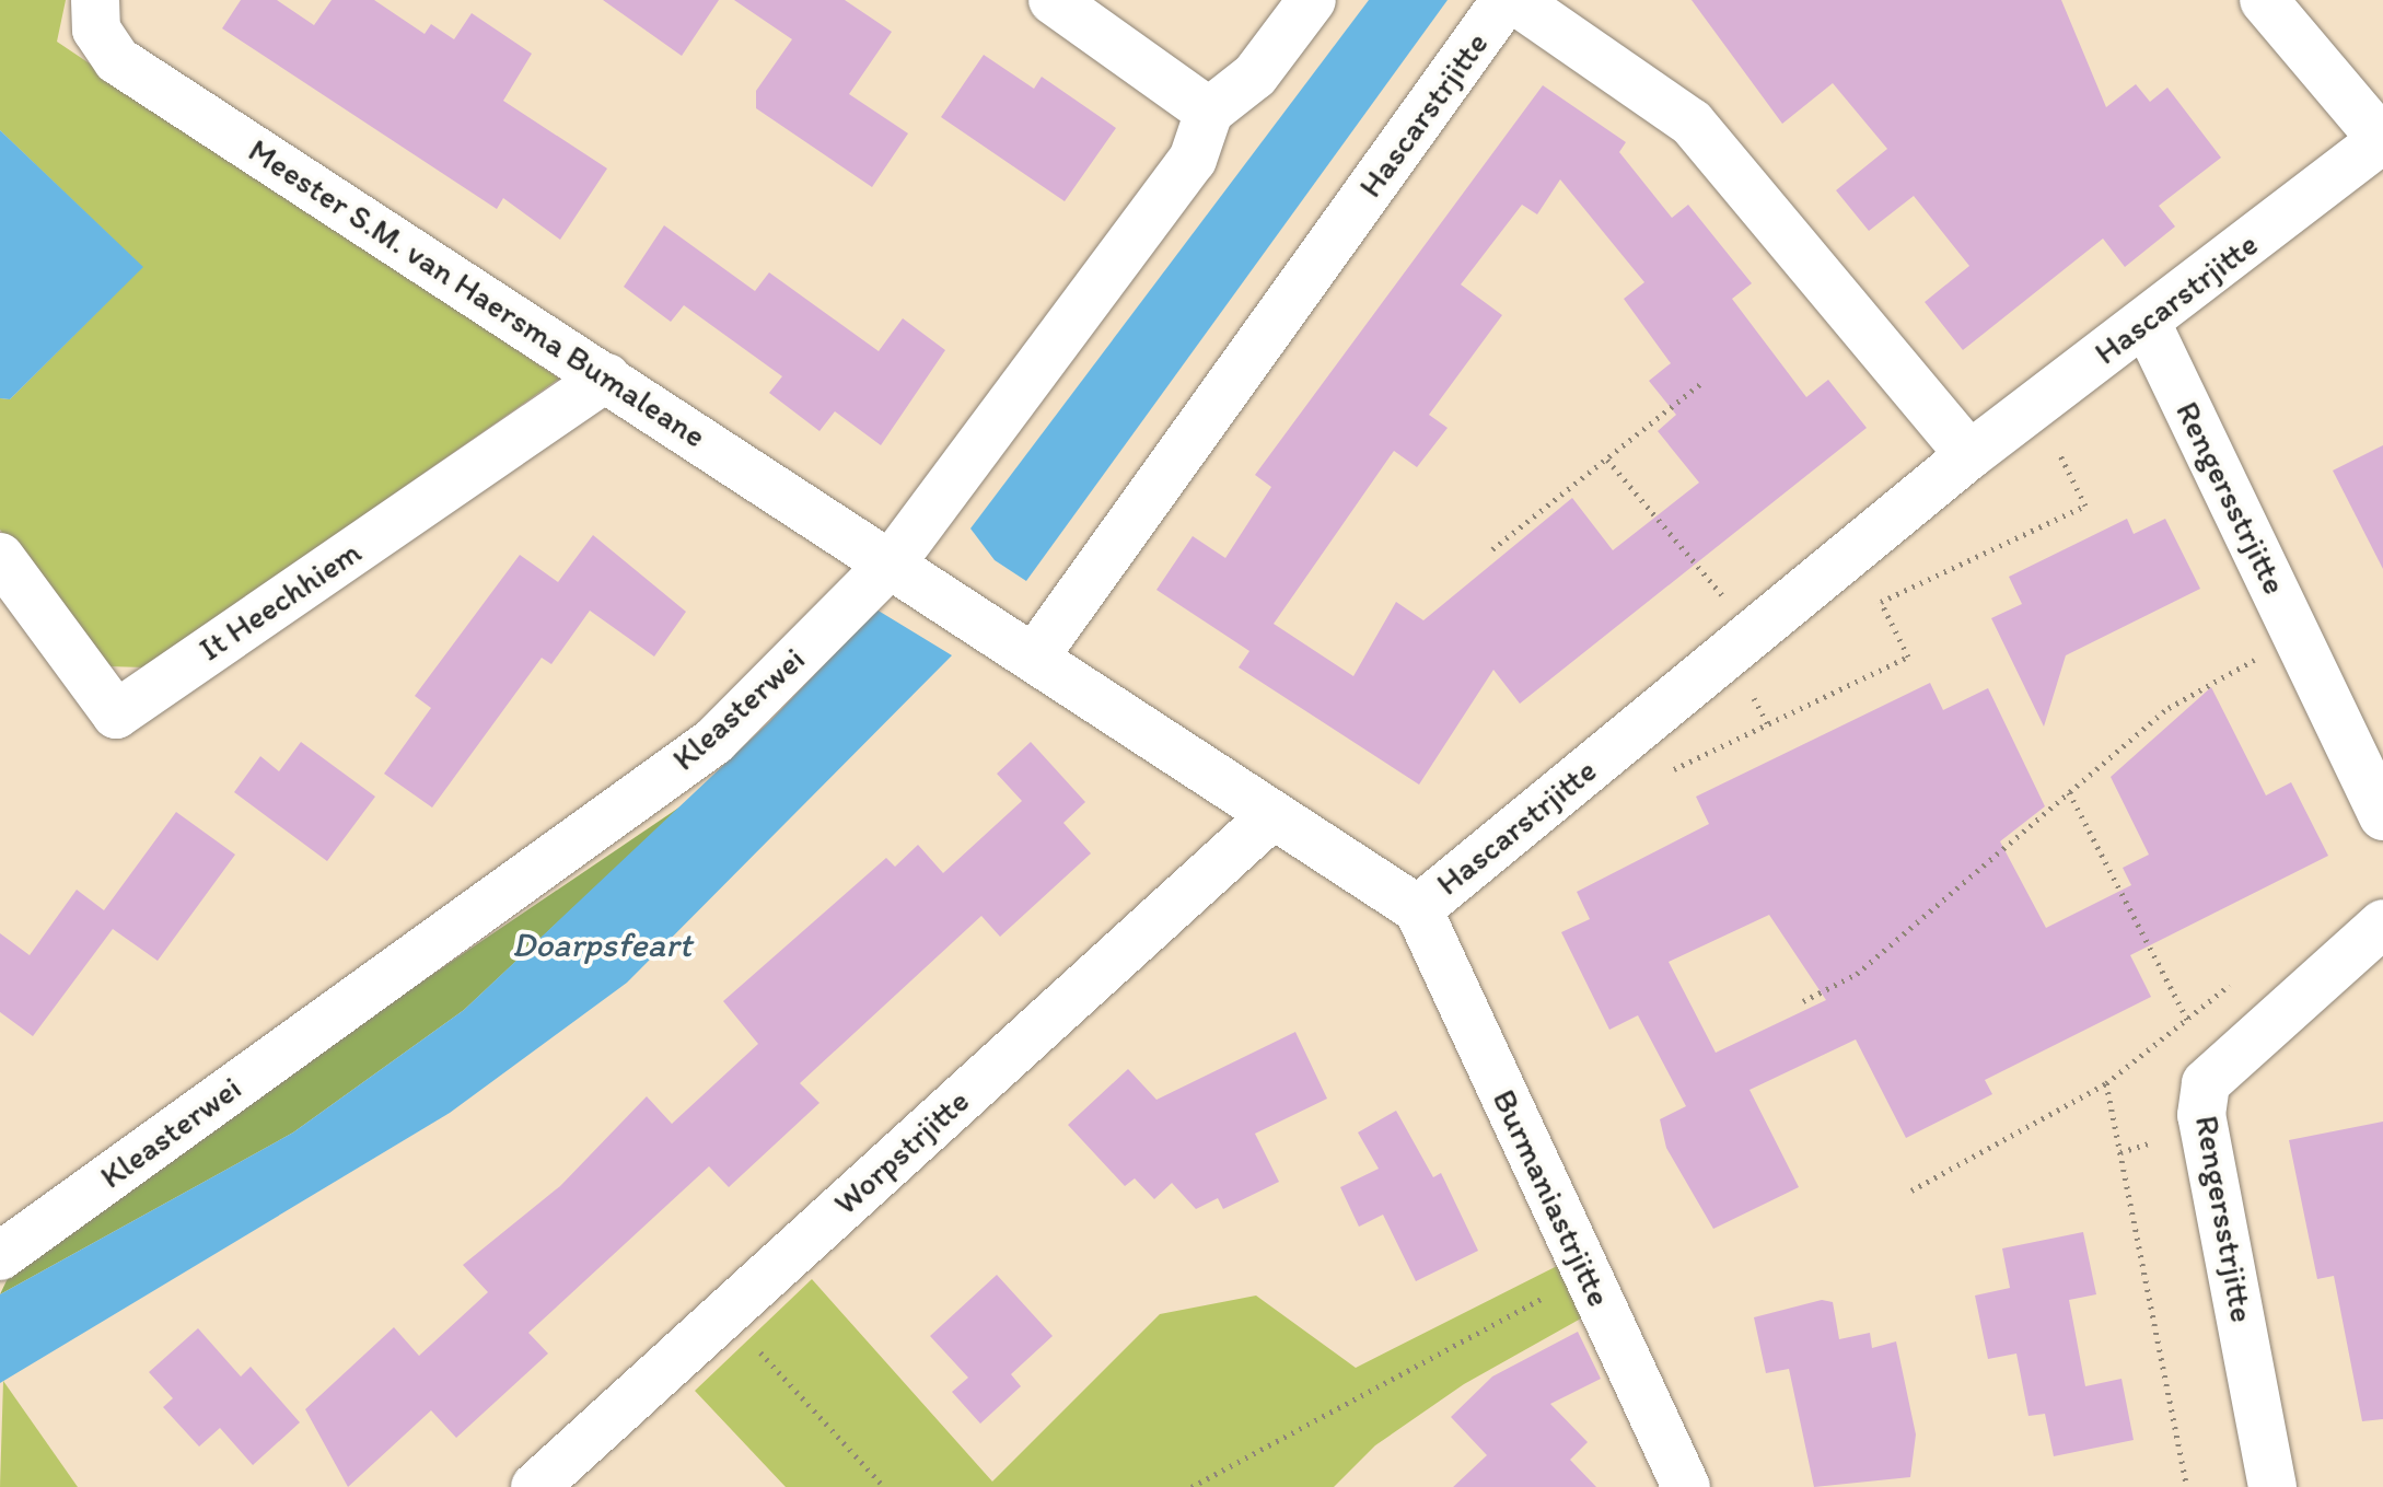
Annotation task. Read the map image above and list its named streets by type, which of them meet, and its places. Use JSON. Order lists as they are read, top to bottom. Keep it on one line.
{"streets":{"street":["Hascarstrjitte","Meester S.M. van Haersma Bumaleane","Rengersstrjitte","It Heechhiem","Kleasterwei","Worpstrjitte","Burmaniastrjitte"]},"crossings":[["Hascarstrjitte","Meester S.M. van Haersma Bumaleane"],["Hascarstrjitte","Rengersstrjitte"],["Hascarstrjitte","Kleasterwei"],["Hascarstrjitte","Worpstrjitte"],["Hascarstrjitte","Burmaniastrjitte"],["Meester S.M. van Haersma Bumaleane","It Heechhiem"],["Meester S.M. van Haersma Bumaleane","Kleasterwei"]],"water":["Doarpsfeart"]}
